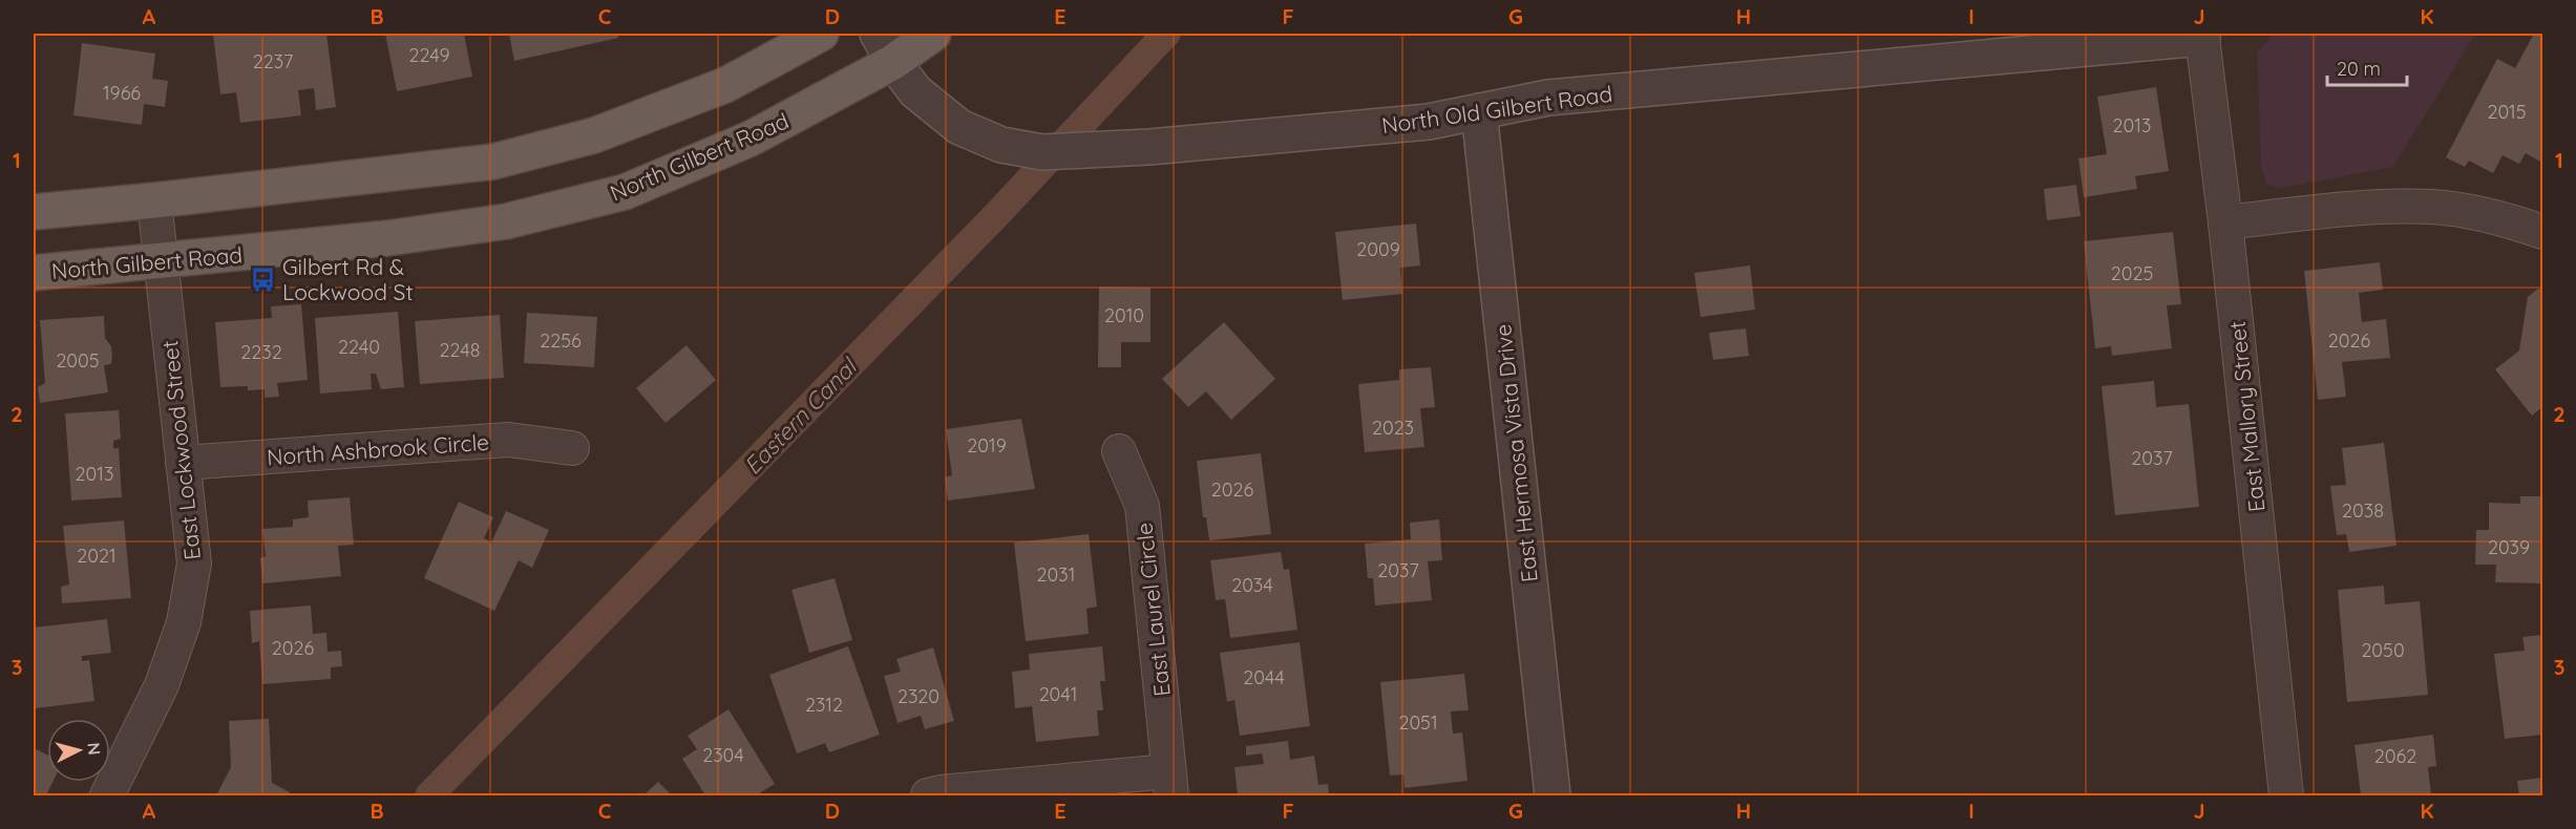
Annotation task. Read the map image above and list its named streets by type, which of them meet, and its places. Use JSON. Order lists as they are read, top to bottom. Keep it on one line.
{"streets":{"main road":["North Gilbert Road"],"street":["North Old Gilbert Road","East Mallory Street","North Ashbrook Circle","East Lockwood Street","East Hermosa Vista Drive","East Laurel Circle"]},"crossings":[["North Old Gilbert Road","North Gilbert Road"],["North Old Gilbert Road","East Mallory Street"],["North Old Gilbert Road","East Hermosa Vista Drive"],["North Gilbert Road","East Lockwood Street"],["North Ashbrook Circle","East Lockwood Street"]],"water":["Eastern Canal"],"places":{"bus stop":["Gilbert Rd & Lockwood St"]},"house_numbers":["2249","2237","1966","2015","2013","2009","2025","2010","2256","2026","2240","2248","2232","2005","2023","2019","2037","2013","2026","2038","2039","2021","2037","2031","2034","2026","2050","2044","2041","2320","2312","2051","2304","2062"],"scale_bar":"20 m","north":"right","grid":{"columns":["A","B","C","D","E","F","G","H","I","J","K"],"rows":["1","2","3"]}}
